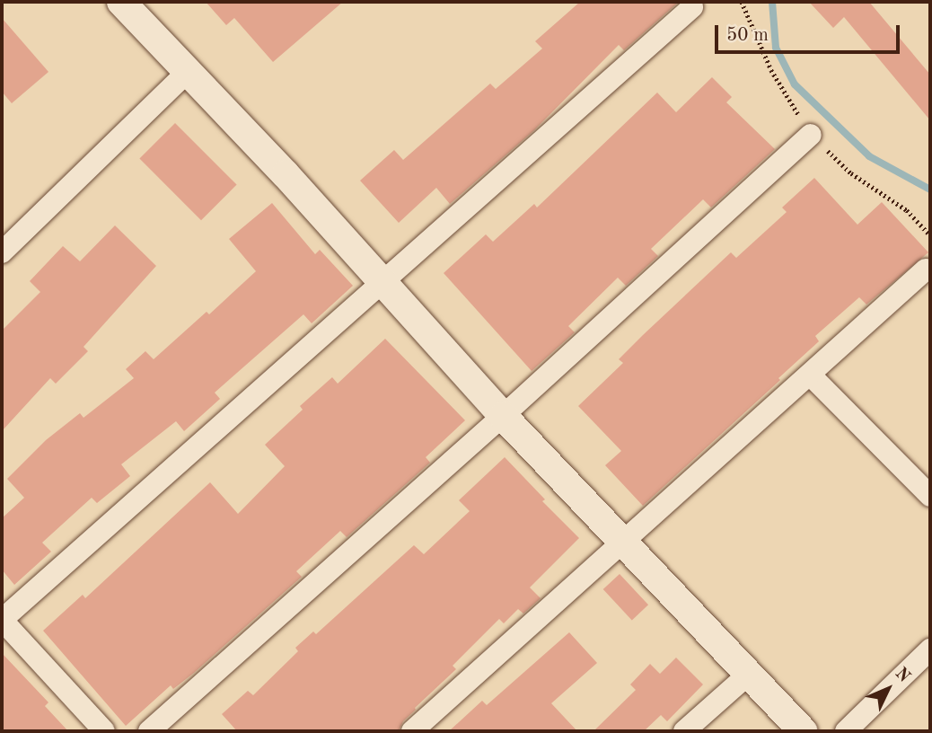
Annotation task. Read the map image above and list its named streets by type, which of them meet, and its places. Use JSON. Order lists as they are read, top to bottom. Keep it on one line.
{"scale_bar":"50 m","north":"top right"}
